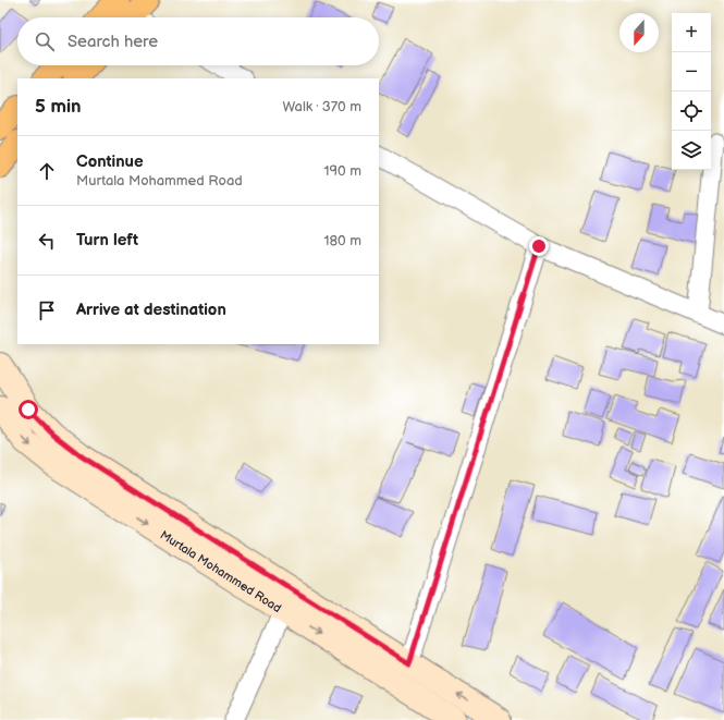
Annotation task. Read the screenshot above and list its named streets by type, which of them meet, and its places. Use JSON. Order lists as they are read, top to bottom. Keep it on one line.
{"streets":{"main road":["Murtala Mohammed Road"]},"north":"bottom","page":{"map_buttons":["+","−"],"search":"Search here","heading":["5 min","Walk · 370 m"],"list":[["Continue","Murtala Mohammed Road","190 m"],["Turn left","180 m"],"Arrive at destination"]}}
